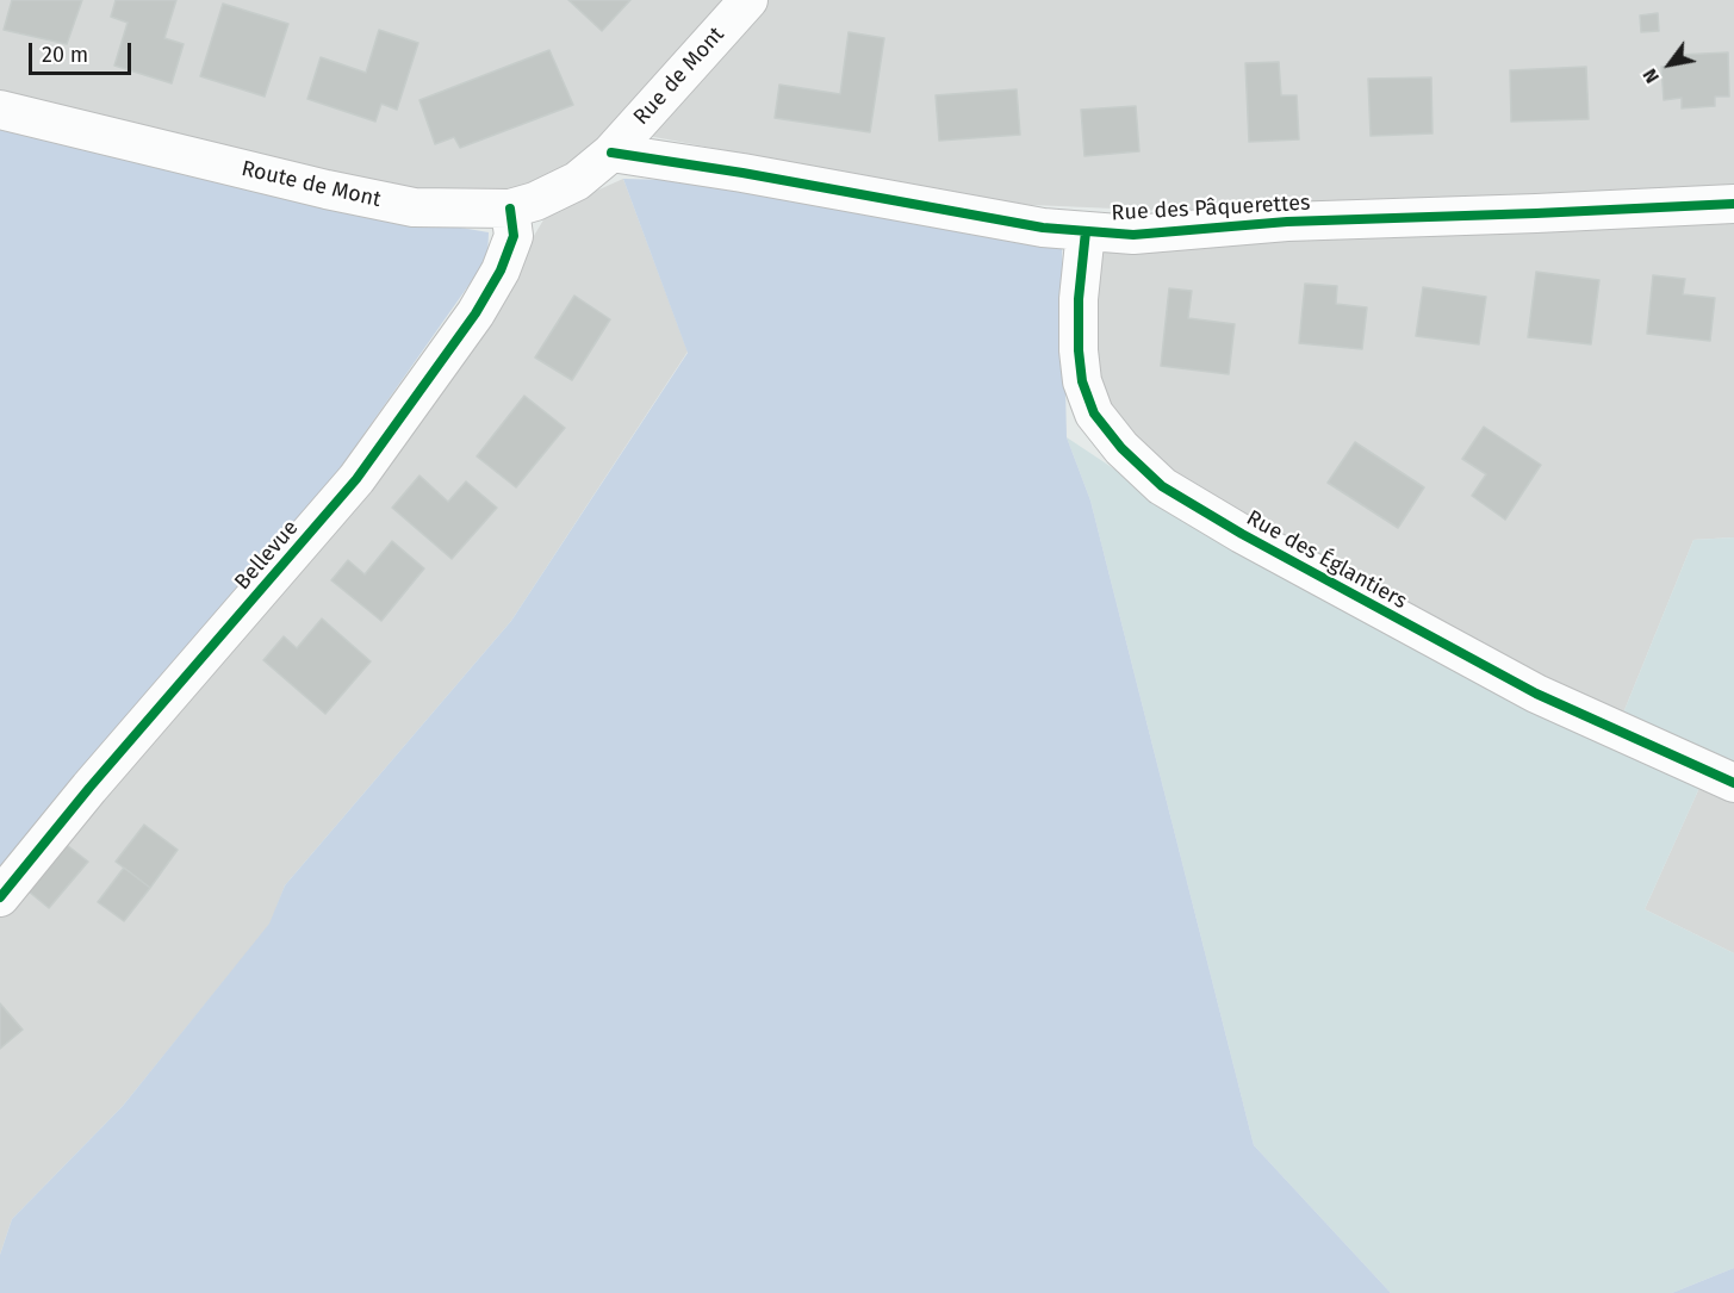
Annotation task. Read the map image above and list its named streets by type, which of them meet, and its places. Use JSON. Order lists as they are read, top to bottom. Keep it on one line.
{"streets":{"street":["Rue de Mont","Route de Mont","Rue des Pâquerettes","Bellevue","Rue des Églantiers"]},"crossings":[["Rue de Mont","Route de Mont"],["Rue de Mont","Rue des Pâquerettes"],["Route de Mont","Rue des Pâquerettes"],["Route de Mont","Bellevue"],["Rue des Pâquerettes","Rue des Églantiers"]],"scale_bar":"20 m","north":"bottom left"}
